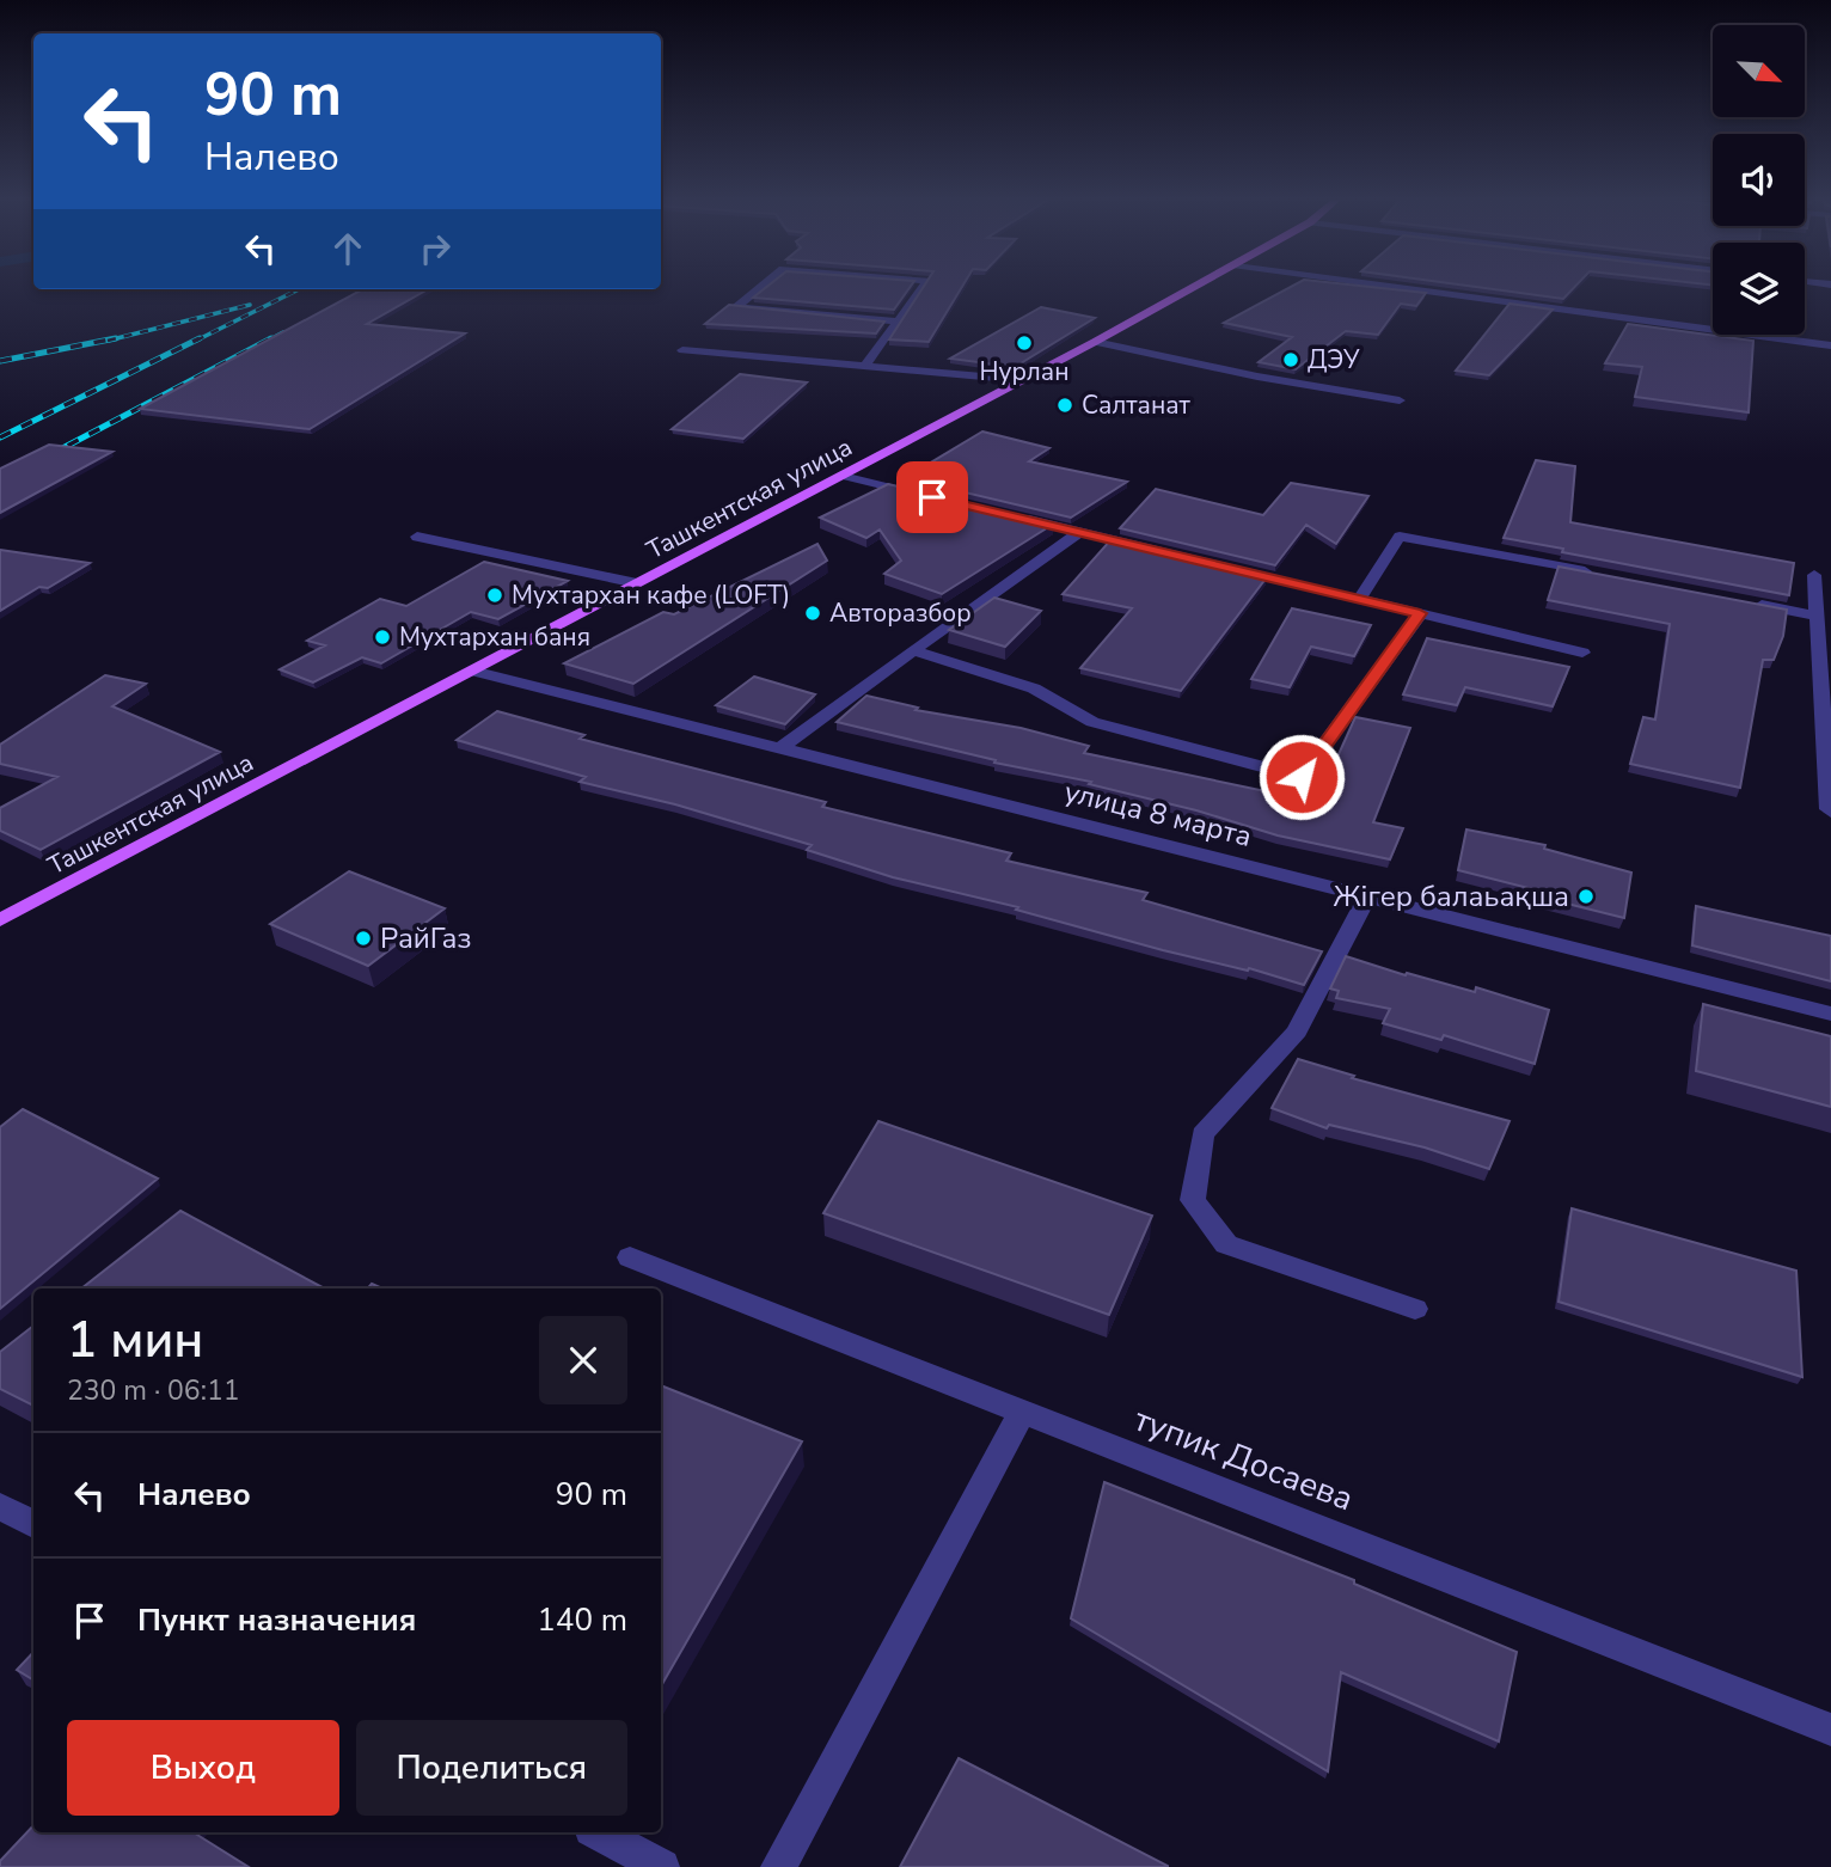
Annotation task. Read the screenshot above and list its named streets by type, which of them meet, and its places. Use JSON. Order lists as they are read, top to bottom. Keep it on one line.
{"streets":{"main road":["Ташкентская улица"],"street":["улица 8 марта","тупик Досаева"]},"crossings":[["Ташкентская улица","улица 8 марта"]],"places":["Нурлан","ДЭУ","Салтанат","Мухтархан кафе (LOFT)","Авторазбор","Мухтархан баня","Жігер балаьақша","РайГаз"],"north":"bottom right","page":{"turn":["90 m","Налево"],"heading":["1 мин","230 m · 06:11"],"list":[{"name":"Налево","value":"90 m"},{"name":"Пункт назначения","value":"140 m"}],"buttons":["Выход","Поделиться"]}}
